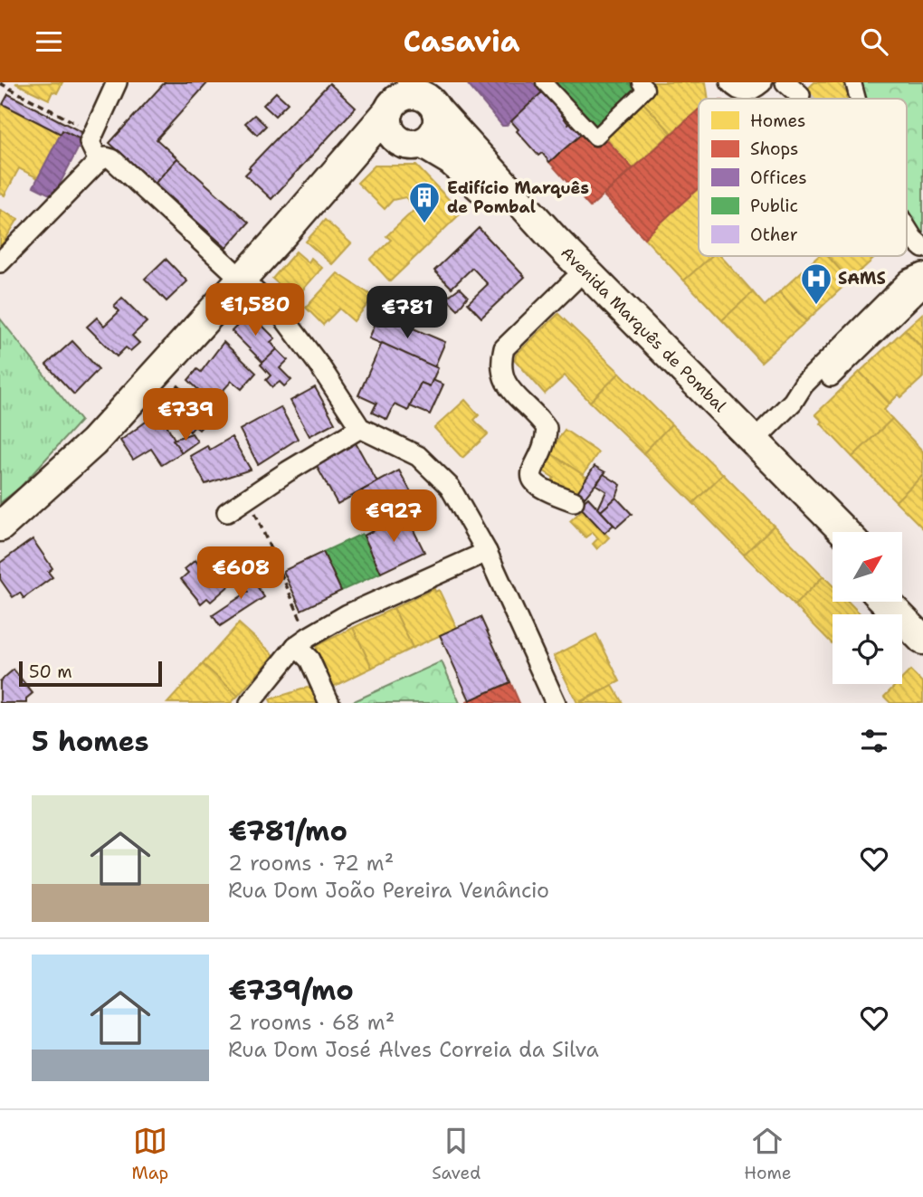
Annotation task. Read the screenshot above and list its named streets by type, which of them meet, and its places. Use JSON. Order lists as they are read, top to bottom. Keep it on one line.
{"streets":{"main road":["Avenida Marquês de Pombal"]},"places":{"building":["Edifício Marquês de Pombal"],"hospital":["SAMS"]},"legend":["Homes","Shops","Offices","Public","Other"],"scale_bar":"50 m","north":"top right","page":{"header":"Casavia","price":["€1,580","€781","€739","€927","€608"],"scale":"50 m","heading":"5 homes","list":[{"name":"€781/mo","note":"2 rooms · 72 m² · Rua Dom João Pereira Venâncio"},{"name":"€739/mo","note":"2 rooms · 68 m² · Rua Dom José Alves Correia da Silva"}],"tabs":["Map","Saved","Home"]}}
